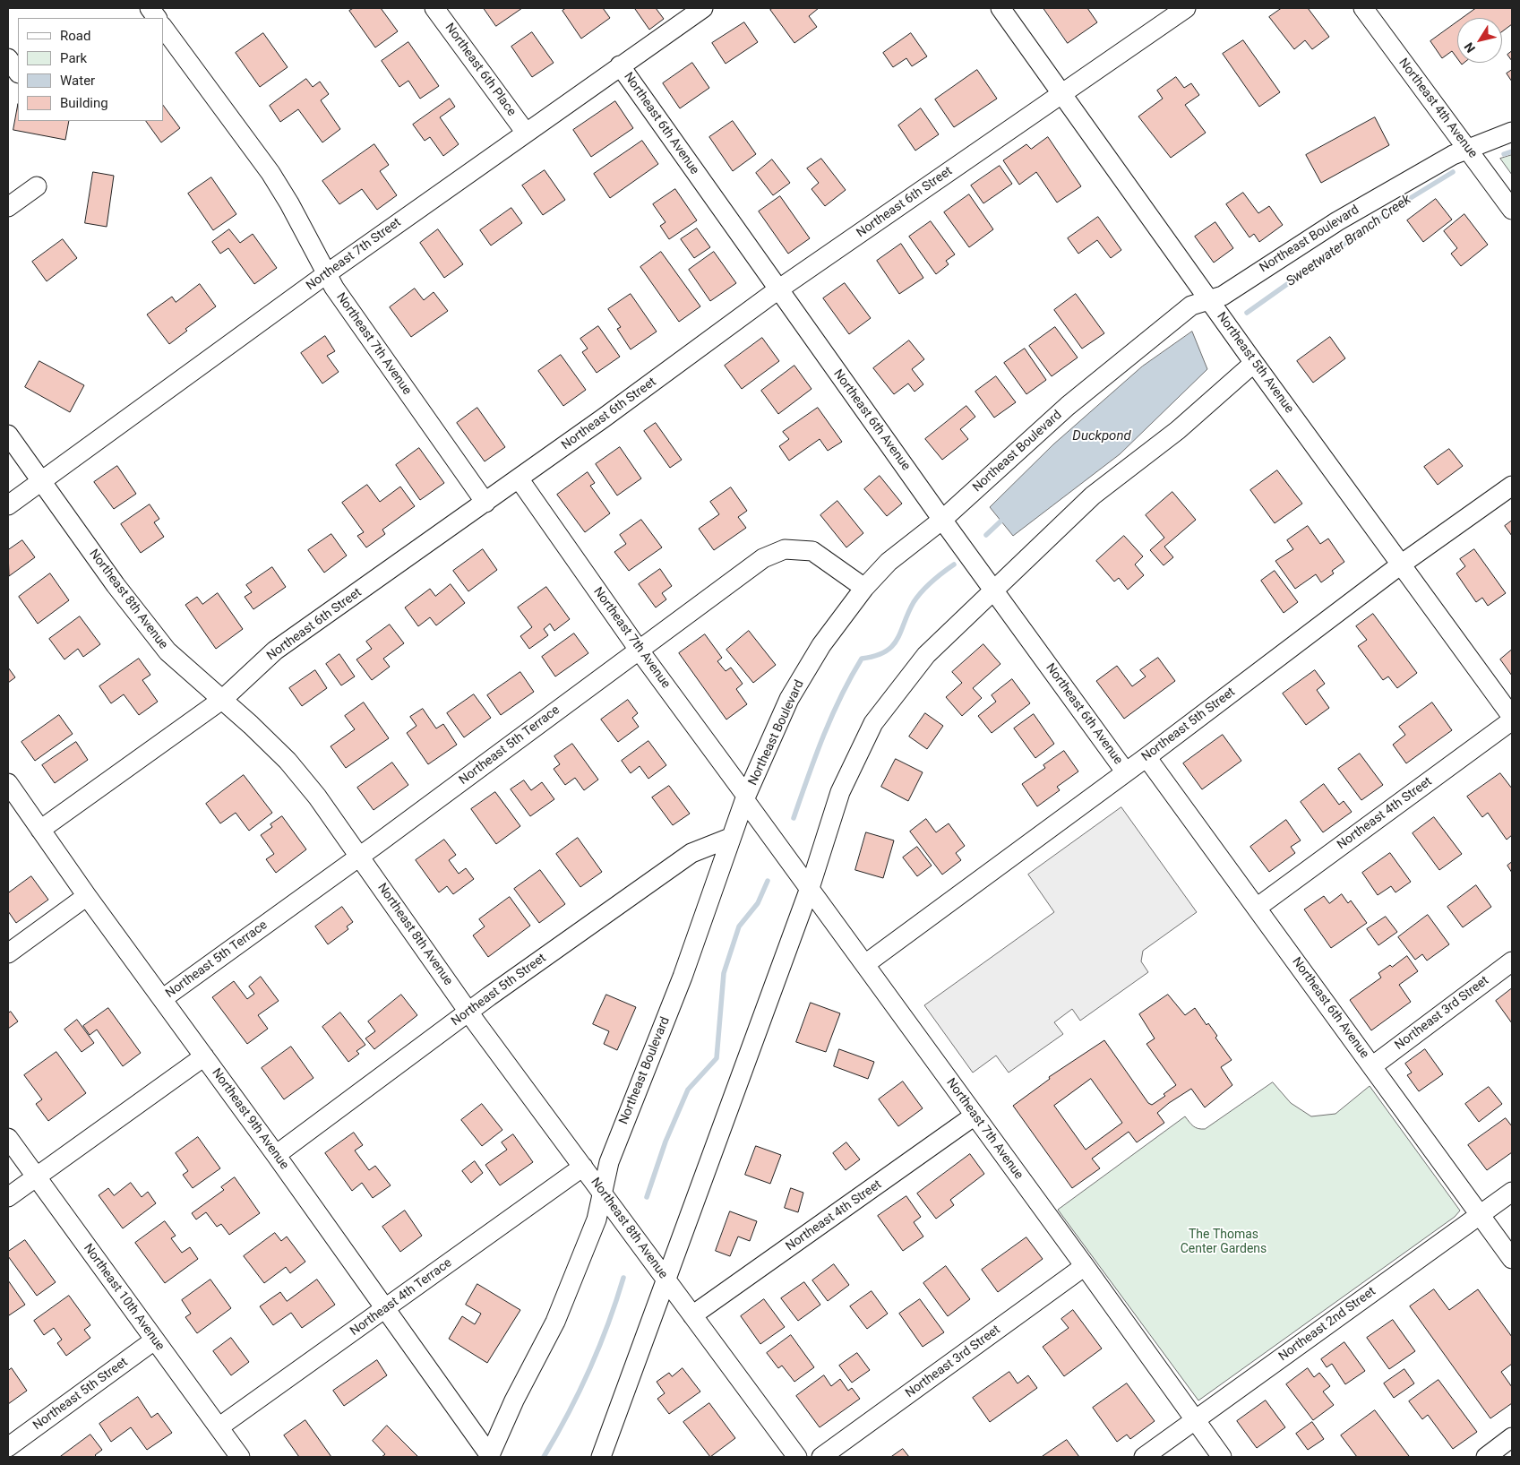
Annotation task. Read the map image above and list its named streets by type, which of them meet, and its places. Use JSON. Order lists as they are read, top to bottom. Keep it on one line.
{"streets":{"street":["Northeast 6th Place","Northeast 4th Avenue","Northeast 6th Avenue","Northeast 6th Street","Northeast Boulevard","Northeast 7th Street","Northeast 7th Avenue","Northeast 5th Avenue","Northeast 8th Avenue","Northeast 5th Street","Northeast 5th Terrace","Northeast 4th Street","Northeast 3rd Street","Northeast 9th Avenue","Northeast 10th Avenue","Northeast 4th Terrace","Northeast 2nd Street"]},"crossings":[["Northeast 6th Place","Northeast 7th Street"],["Northeast 4th Avenue","Northeast Boulevard"],["Northeast 6th Avenue","Northeast 6th Street"],["Northeast 6th Avenue","Northeast Boulevard"],["Northeast 6th Avenue","Northeast 7th Street"],["Northeast 6th Avenue","Northeast 5th Street"],["Northeast 6th Avenue","Northeast 4th Street"],["Northeast 6th Avenue","Northeast 3rd Street"],["Northeast 6th Avenue","Northeast 2nd Street"],["Northeast 6th Street","Northeast 7th Avenue"],["Northeast 6th Street","Northeast 5th Avenue"],["Northeast 6th Street","Northeast 8th Avenue"],["Northeast 6th Street","Northeast 9th Avenue"],["Northeast Boulevard","Northeast 7th Avenue"],["Northeast Boulevard","Northeast 5th Avenue"],["Northeast Boulevard","Northeast 8th Avenue"],["Northeast Boulevard","Northeast 5th Street"],["Northeast Boulevard","Northeast 5th Terrace"],["Northeast Boulevard","Northeast 9th Avenue"],["Northeast 7th Street","Northeast 7th Avenue"],["Northeast 7th Street","Northeast 8th Avenue"],["Northeast 7th Avenue","Northeast 5th Street"],["Northeast 7th Avenue","Northeast 5th Terrace"],["Northeast 7th Avenue","Northeast 4th Street"],["Northeast 7th Avenue","Northeast 3rd Street"],["Northeast 7th Avenue","Northeast 2nd Street"],["Northeast 5th Avenue","Northeast 5th Street"],["Northeast 8th Avenue","Northeast 5th Street"],["Northeast 8th Avenue","Northeast 5th Terrace"],["Northeast 8th Avenue","Northeast 4th Street"],["Northeast 8th Avenue","Northeast 4th Terrace"],["Northeast 5th Street","Northeast 9th Avenue"],["Northeast 5th Street","Northeast 10th Avenue"],["Northeast 5th Terrace","Northeast 9th Avenue"],["Northeast 9th Avenue","Northeast 4th Terrace"],["Northeast 10th Avenue","Northeast 4th Terrace"]],"water":["Sweetwater Branch Creek","Duckpond"],"parks":["The Thomas Center Gardens"],"legend":["Road","Park","Water","Building"],"north":"bottom left"}
